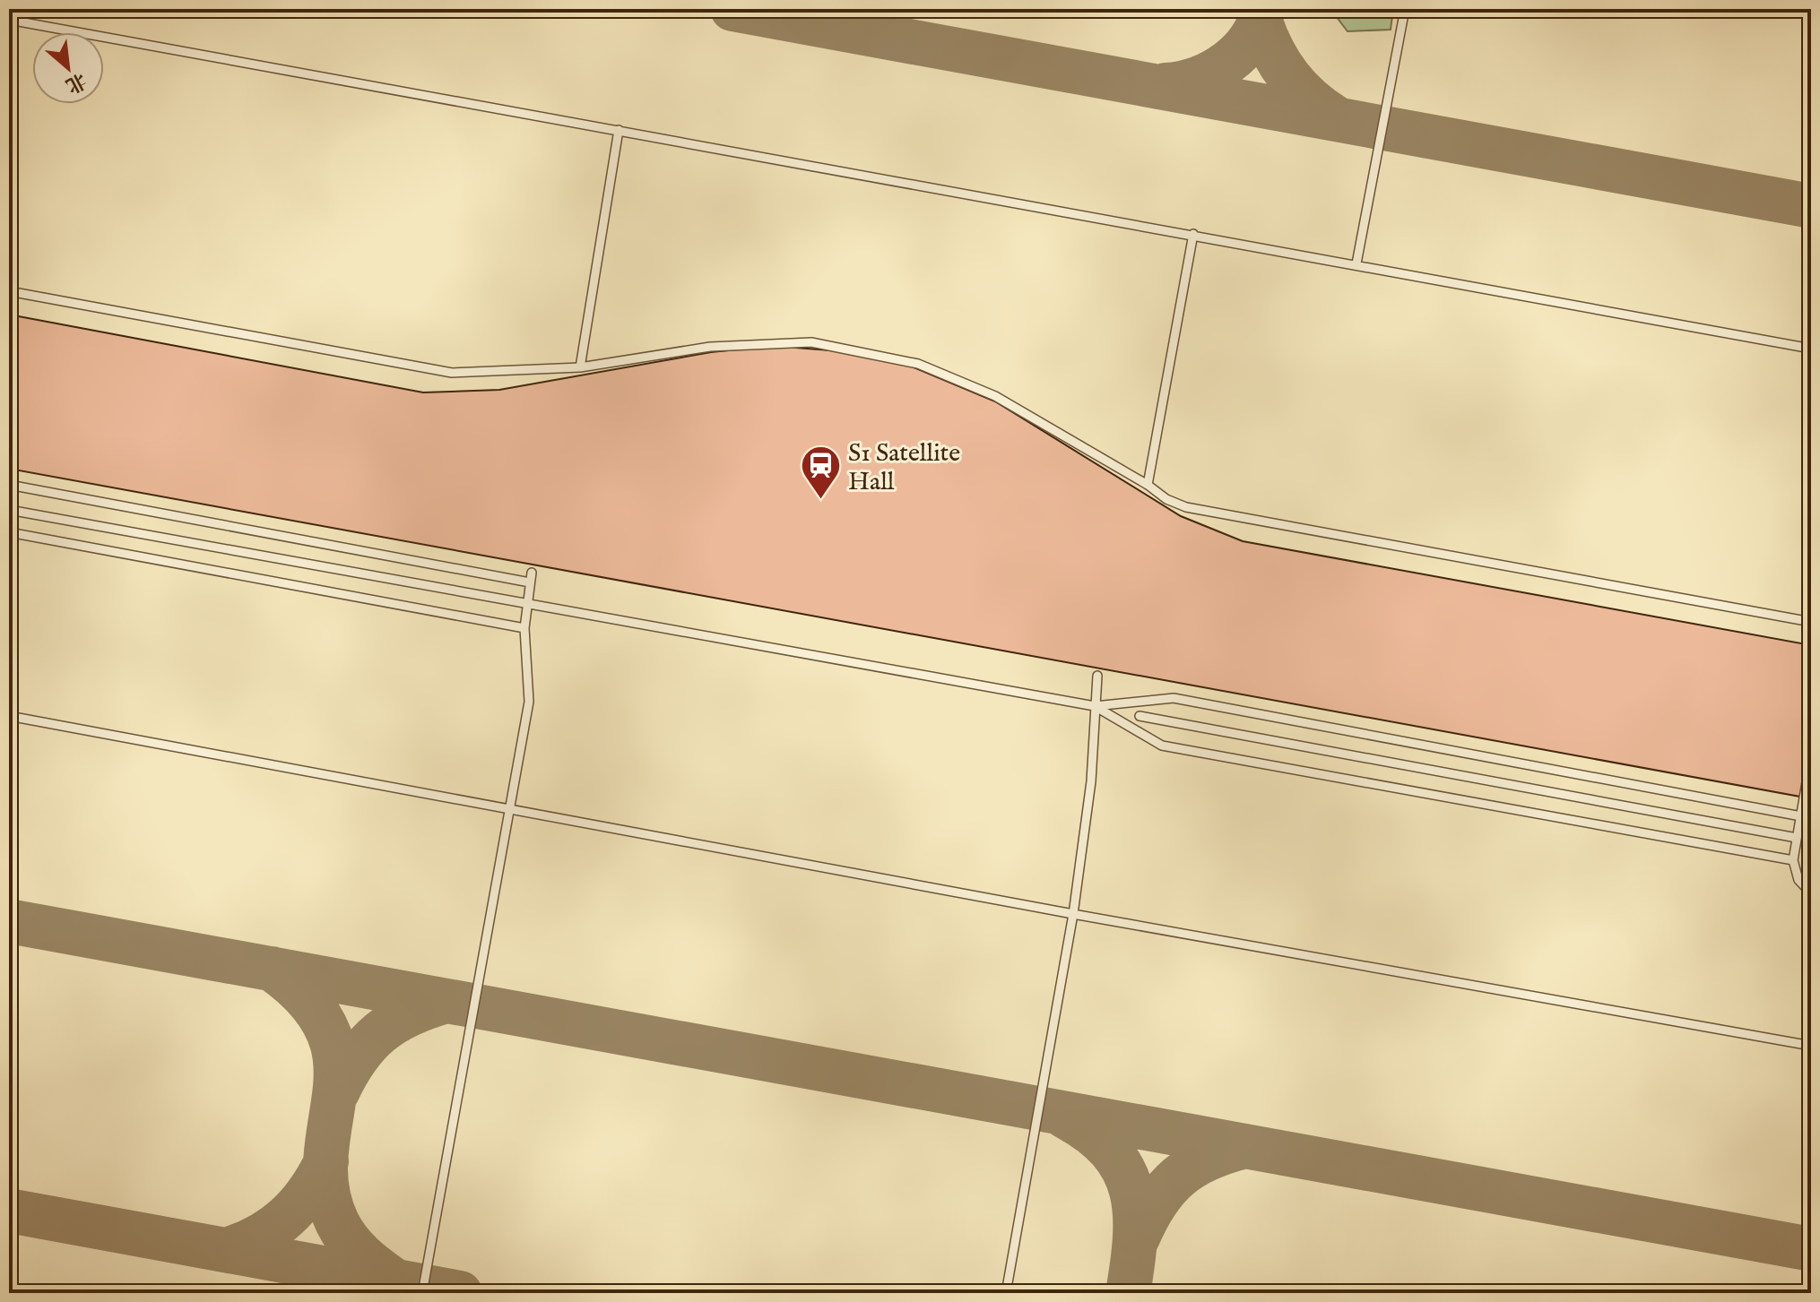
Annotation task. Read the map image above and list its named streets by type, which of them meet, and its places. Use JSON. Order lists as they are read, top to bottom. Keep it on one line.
{"places":{"station":["S1 Satellite Hall"]},"north":"bottom right"}
